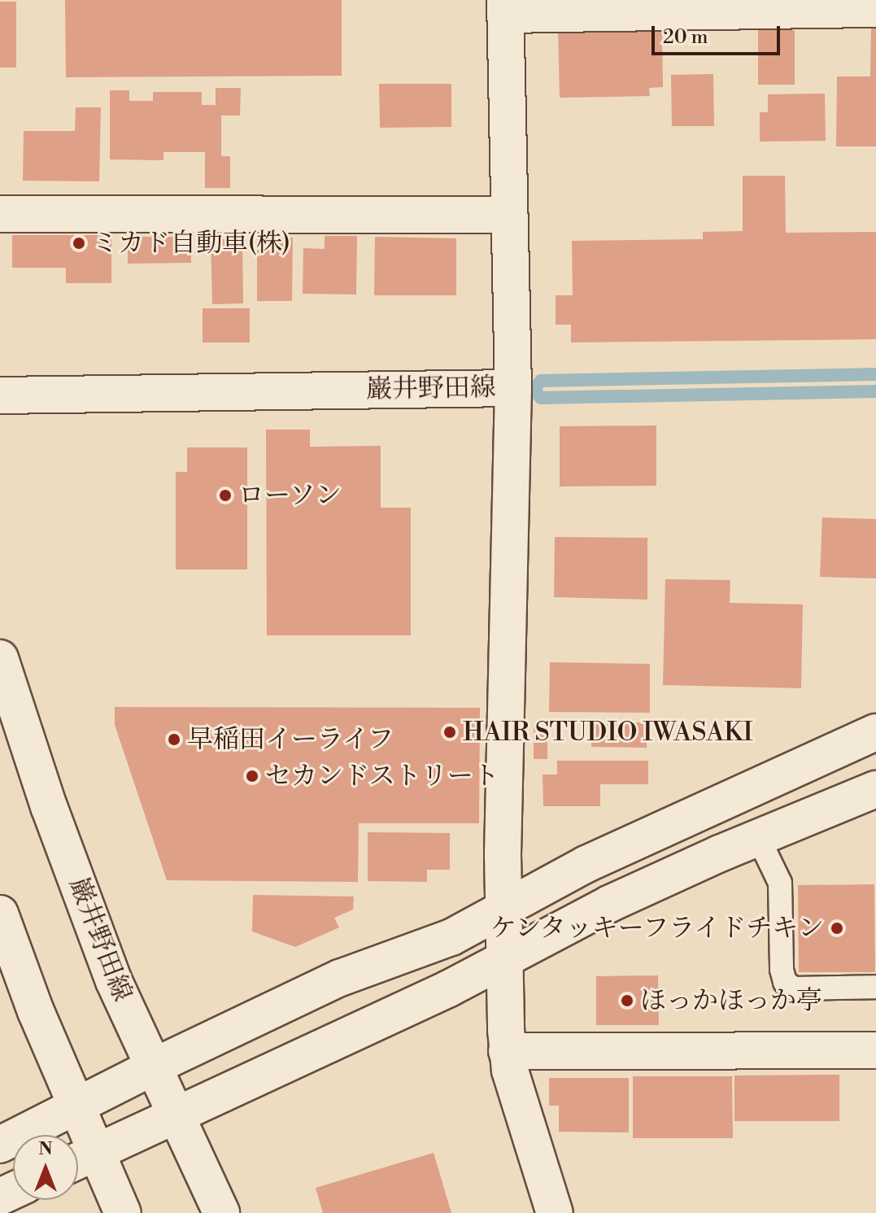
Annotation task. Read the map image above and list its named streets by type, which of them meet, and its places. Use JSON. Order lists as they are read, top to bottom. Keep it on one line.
{"streets":{"street":["巌井野田線"]},"places":["ミカド自動車(株)","ローソン","HAIR STUDIO IWASAKI","早稲田イーライフ","セカンドストリート","ケンタッキーフライドチキン","ほっかほっか亭"],"scale_bar":"20 m","north":"top"}
